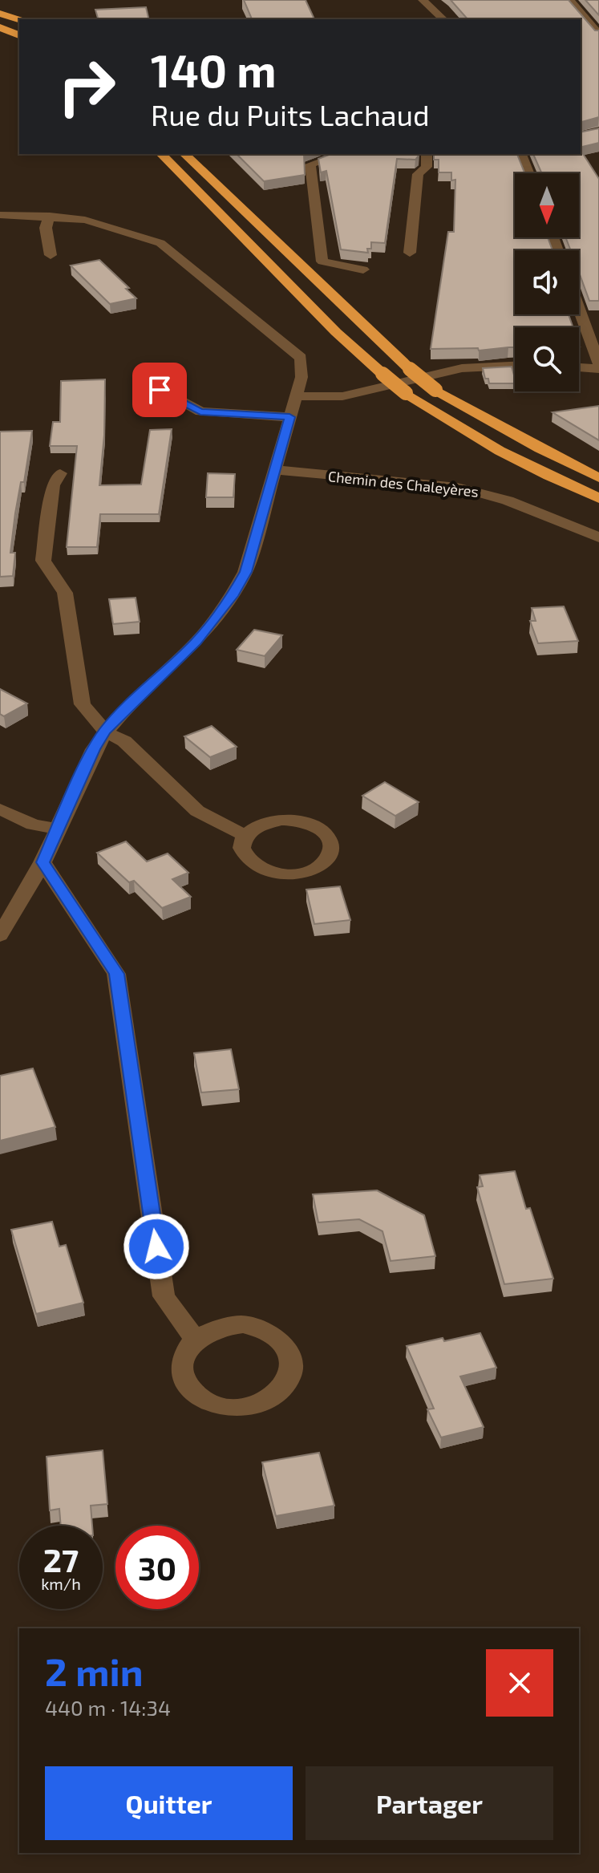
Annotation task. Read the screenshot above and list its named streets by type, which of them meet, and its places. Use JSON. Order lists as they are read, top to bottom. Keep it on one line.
{"streets":{"street":["Chemin des Chaleyères"]},"north":"bottom","page":{"turn":["140 m","Rue du Puits Lachaud"],"speed":"27 km/h","limit":"30","heading":["2 min","440 m · 14:34"],"buttons":["Quitter","Partager"]}}
